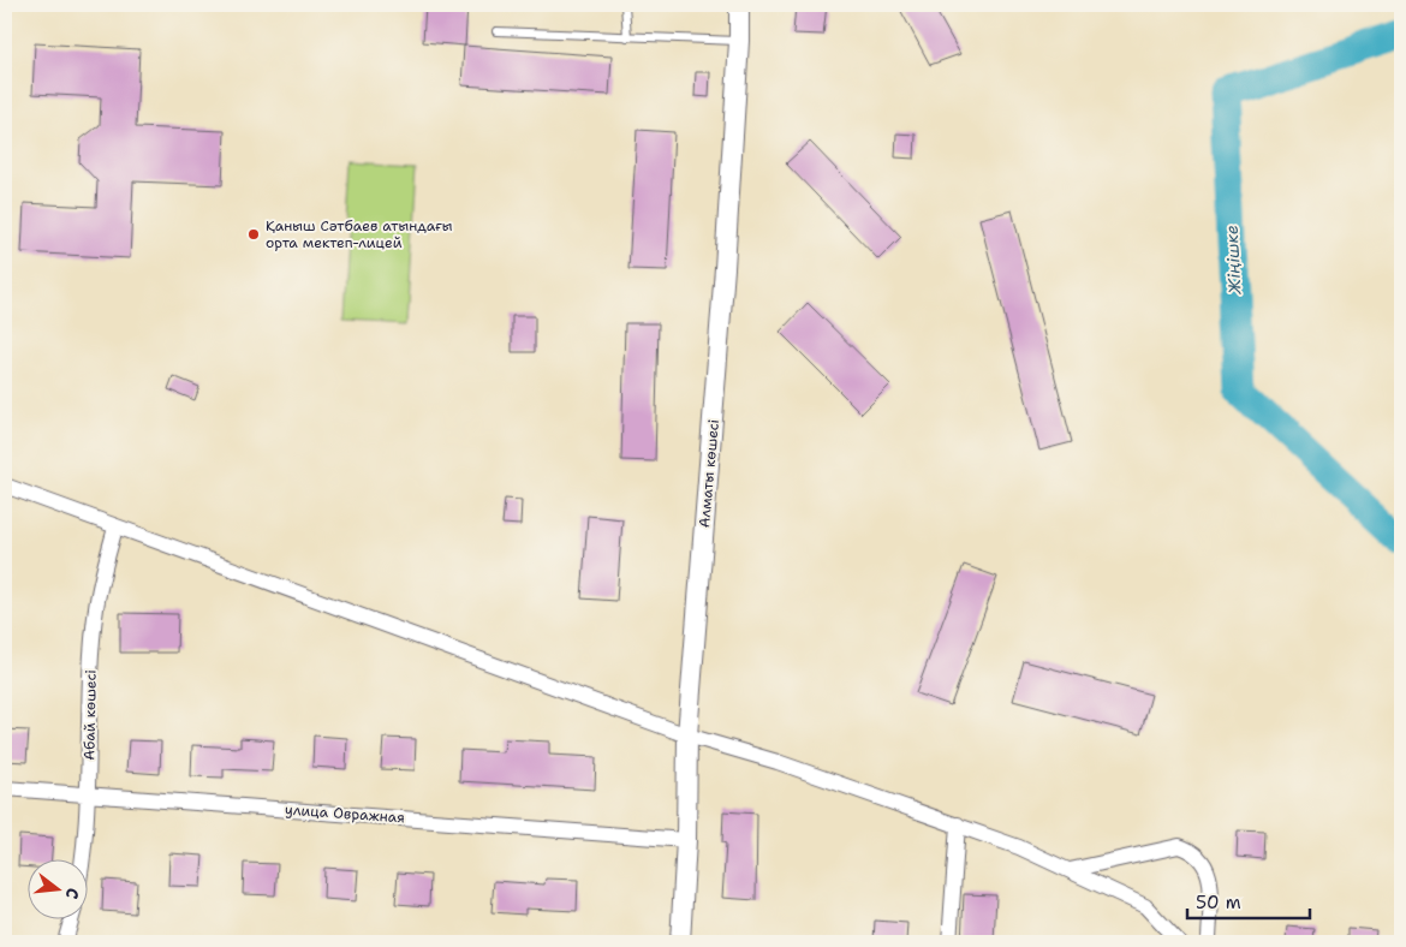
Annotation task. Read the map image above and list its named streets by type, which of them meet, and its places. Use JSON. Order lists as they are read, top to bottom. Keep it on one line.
{"streets":{"street":["Алматы көшесі","Абай көшесі","улица Овражная"]},"crossings":[["Алматы көшесі","улица Овражная"],["Абай көшесі","улица Овражная"]],"water":["Жіңішке"],"places":["Қаныш Сәтбаев атындағы орта мектеп-лицей"],"scale_bar":"50 m","north":"right"}
